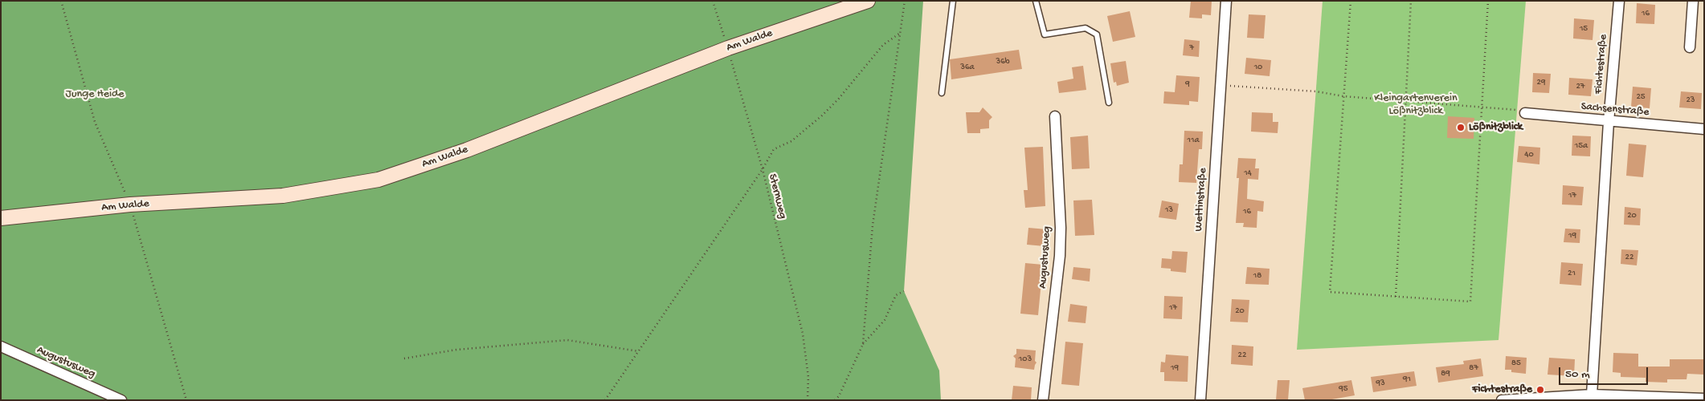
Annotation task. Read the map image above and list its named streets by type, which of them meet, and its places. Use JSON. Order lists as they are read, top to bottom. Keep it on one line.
{"streets":{"street":["Am Walde","Fichtestraße","Sachsenstraße","Wettinstraße","Augustusweg"],"path":["Sternweg"]},"crossings":[["Am Walde","Sternweg"],["Fichtestraße","Sachsenstraße"]],"parks":["Junge Heide","Kleingartenverein Lößnitzblick"],"places":["Lößnitzblick","Fichtestraße"],"house_numbers":["16","15","7","36b","36a","10","29","9","27","25","23","11a","15a","40","14","17","13","16","20","19","22","21","18","17","20","22","103","85","19","87","89","91","93","95"],"scale_bar":"50 m"}
